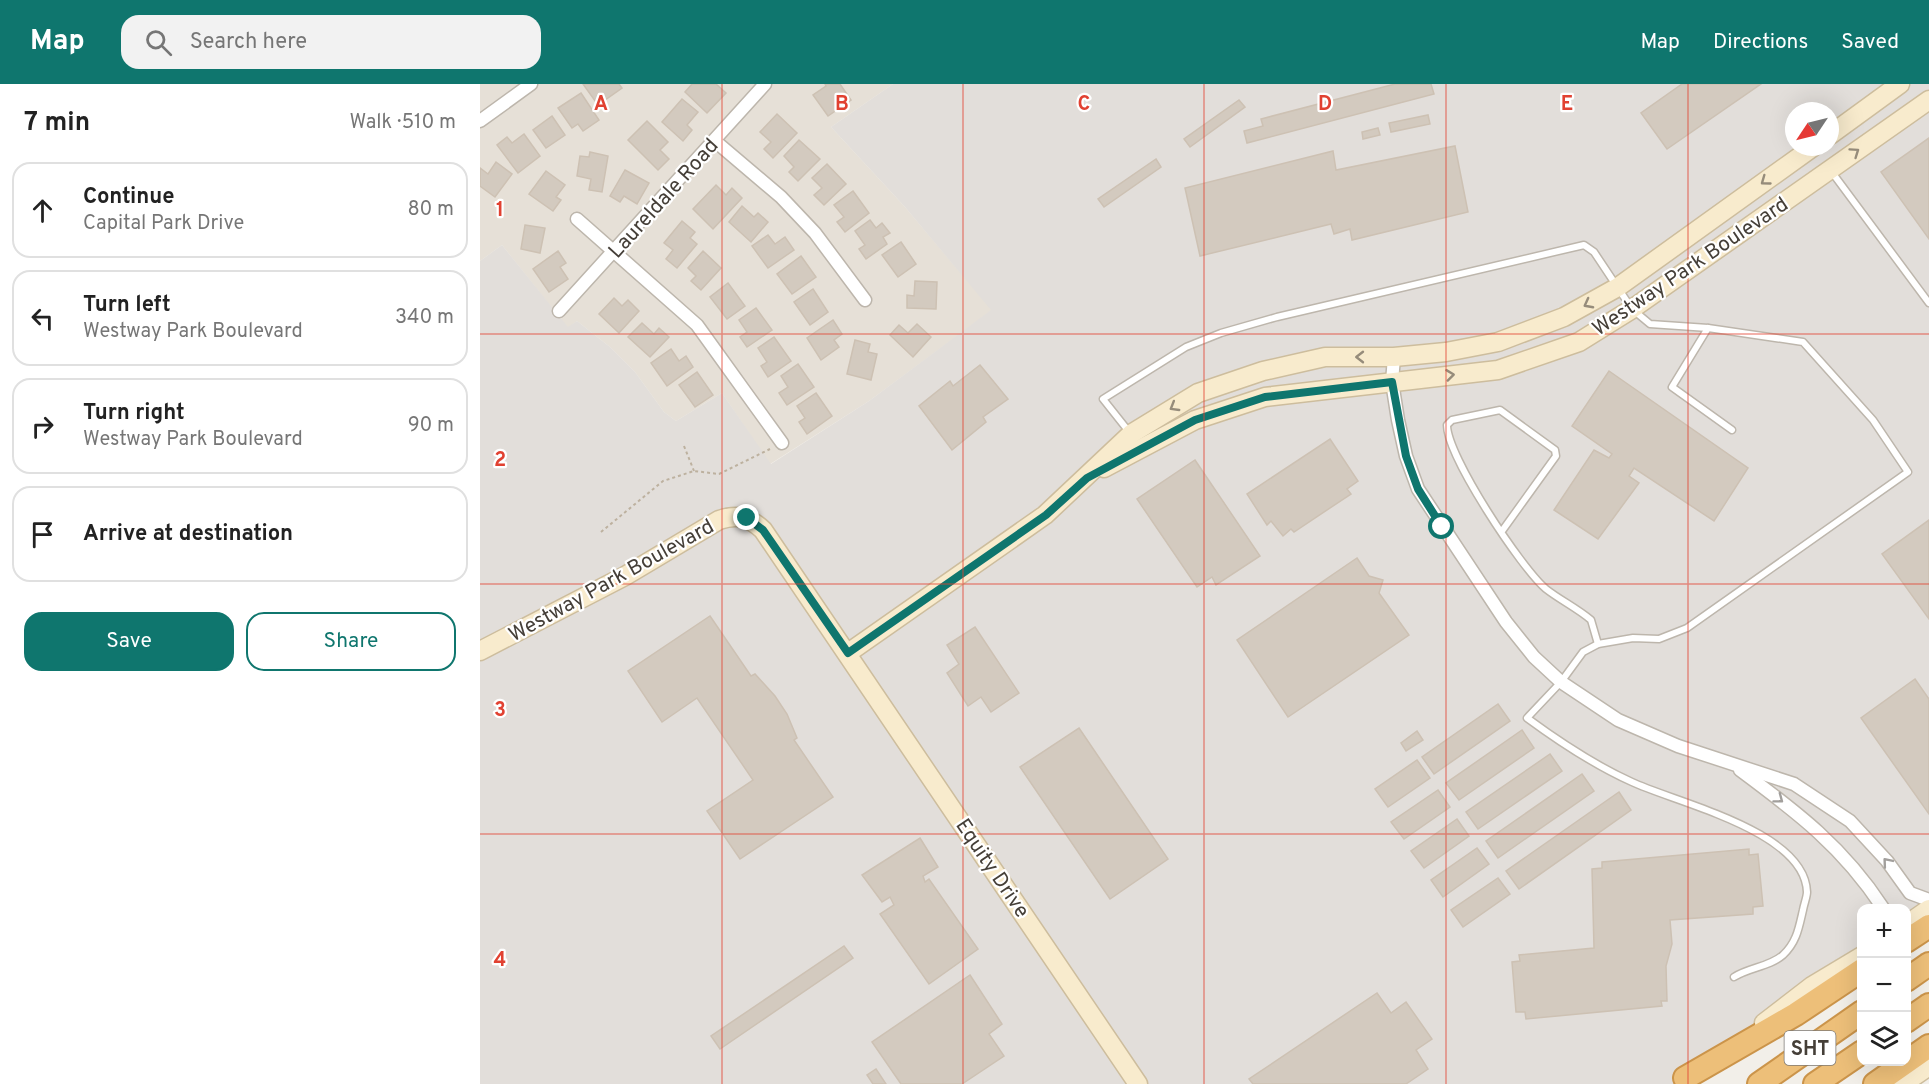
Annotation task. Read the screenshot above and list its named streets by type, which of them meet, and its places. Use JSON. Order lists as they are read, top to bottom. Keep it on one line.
{"streets":{"highway":["SHT"],"street":["Laureldale Road","Westway Park Boulevard","Equity Drive"]},"crossings":[["Westway Park Boulevard","Equity Drive"]],"north":"bottom left","page":{"header":"Map","search":"Search here","nav":["Map","Directions","Saved"],"heading":["7 min","Walk · 510 m"],"list":[["Continue","Capital Park Drive","80 m"],["Turn left","Westway Park Boulevard","340 m"],["Turn right","Westway Park Boulevard","90 m"],"Arrive at destination"],"buttons":["Save","Share"],"map_buttons":["+","−"]},"grid":{"columns":["A","B","C","D","E"],"rows":["1","2","3","4"]}}
